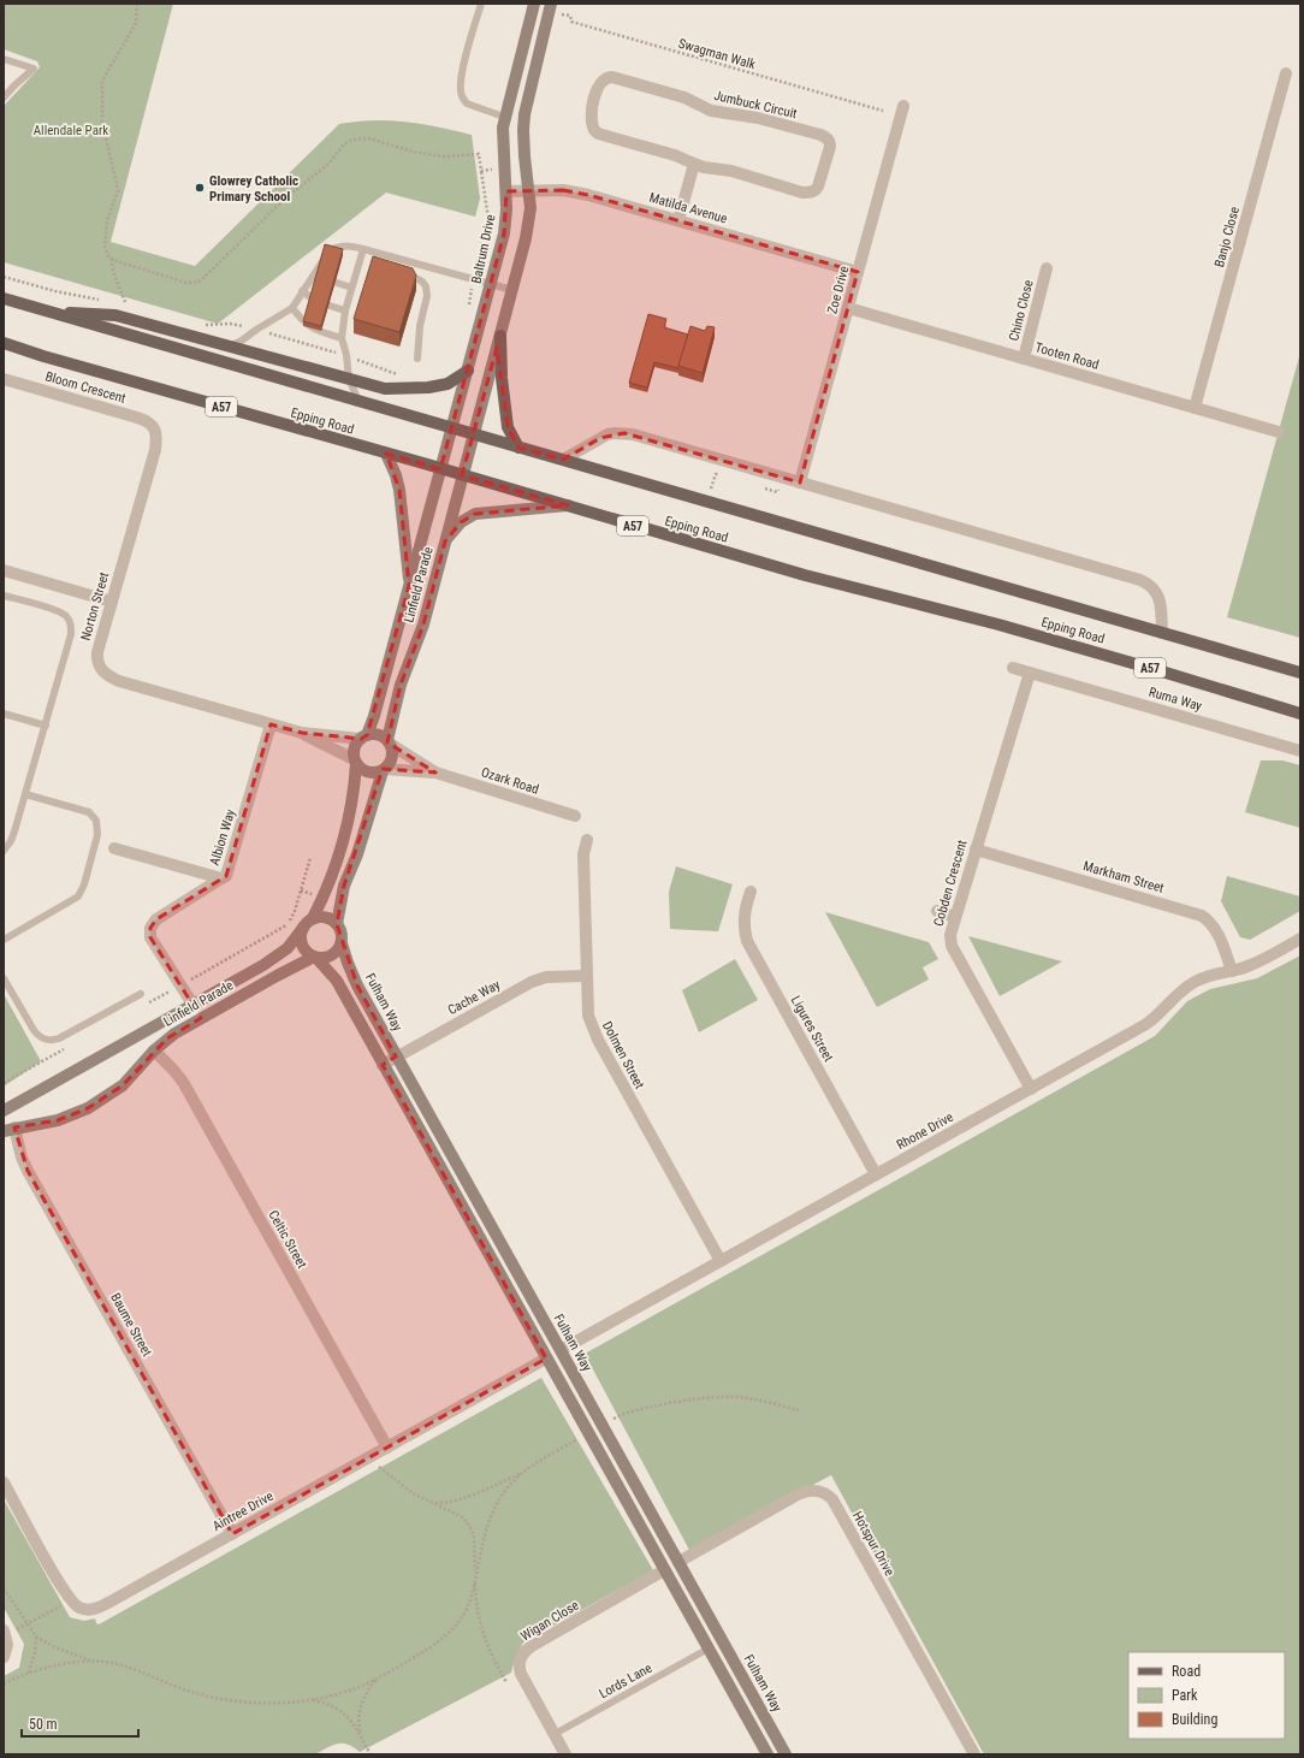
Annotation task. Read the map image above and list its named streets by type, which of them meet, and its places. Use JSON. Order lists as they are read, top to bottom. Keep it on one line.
{"streets":{"main road":["A57","Epping Road"],"street":["Jumbuck Circuit","Matilda Avenue","Banjo Close","Baltrum Drive","Zoe Drive","Chino Close","Tooten Road","Bloom Crescent","Linfield Parade","Norton Street","Ruma Way","Ozark Road","Albion Way","Markham Street","Cobden Crescent","Cache Way","Fulham Way","Ligures Street","Dolmen Street","Rhone Drive","Celtic Street","Baume Street","Aintree Drive","Hotspur Drive","Wigan Close"],"lane":["Lords Lane"],"path":["Swagman Walk"]},"crossings":[["Matilda Avenue","Baltrum Drive"],["Matilda Avenue","Zoe Drive"],["Banjo Close","Tooten Road"],["Baltrum Drive","Epping Road"],["Baltrum Drive","Linfield Parade"],["Zoe Drive","Tooten Road"],["Chino Close","Tooten Road"],["Bloom Crescent","Norton Street"],["Epping Road","Linfield Parade"],["Linfield Parade","Norton Street"],["Linfield Parade","Fulham Way"],["Linfield Parade","Celtic Street"],["Linfield Parade","Baume Street"],["Norton Street","Albion Way"],["Ruma Way","Cobden Crescent"],["Markham Street","Cobden Crescent"],["Markham Street","Rhone Drive"],["Cobden Crescent","Rhone Drive"],["Cache Way","Fulham Way"],["Cache Way","Dolmen Street"],["Fulham Way","Rhone Drive"],["Fulham Way","Hotspur Drive"],["Ligures Street","Rhone Drive"],["Dolmen Street","Rhone Drive"],["Celtic Street","Aintree Drive"],["Baume Street","Aintree Drive"],["Wigan Close","Lords Lane"]],"parks":["Allendale Park"],"places":["Glowrey Catholic Primary School"],"legend":["Road","Park","Building"],"scale_bar":"50 m"}
